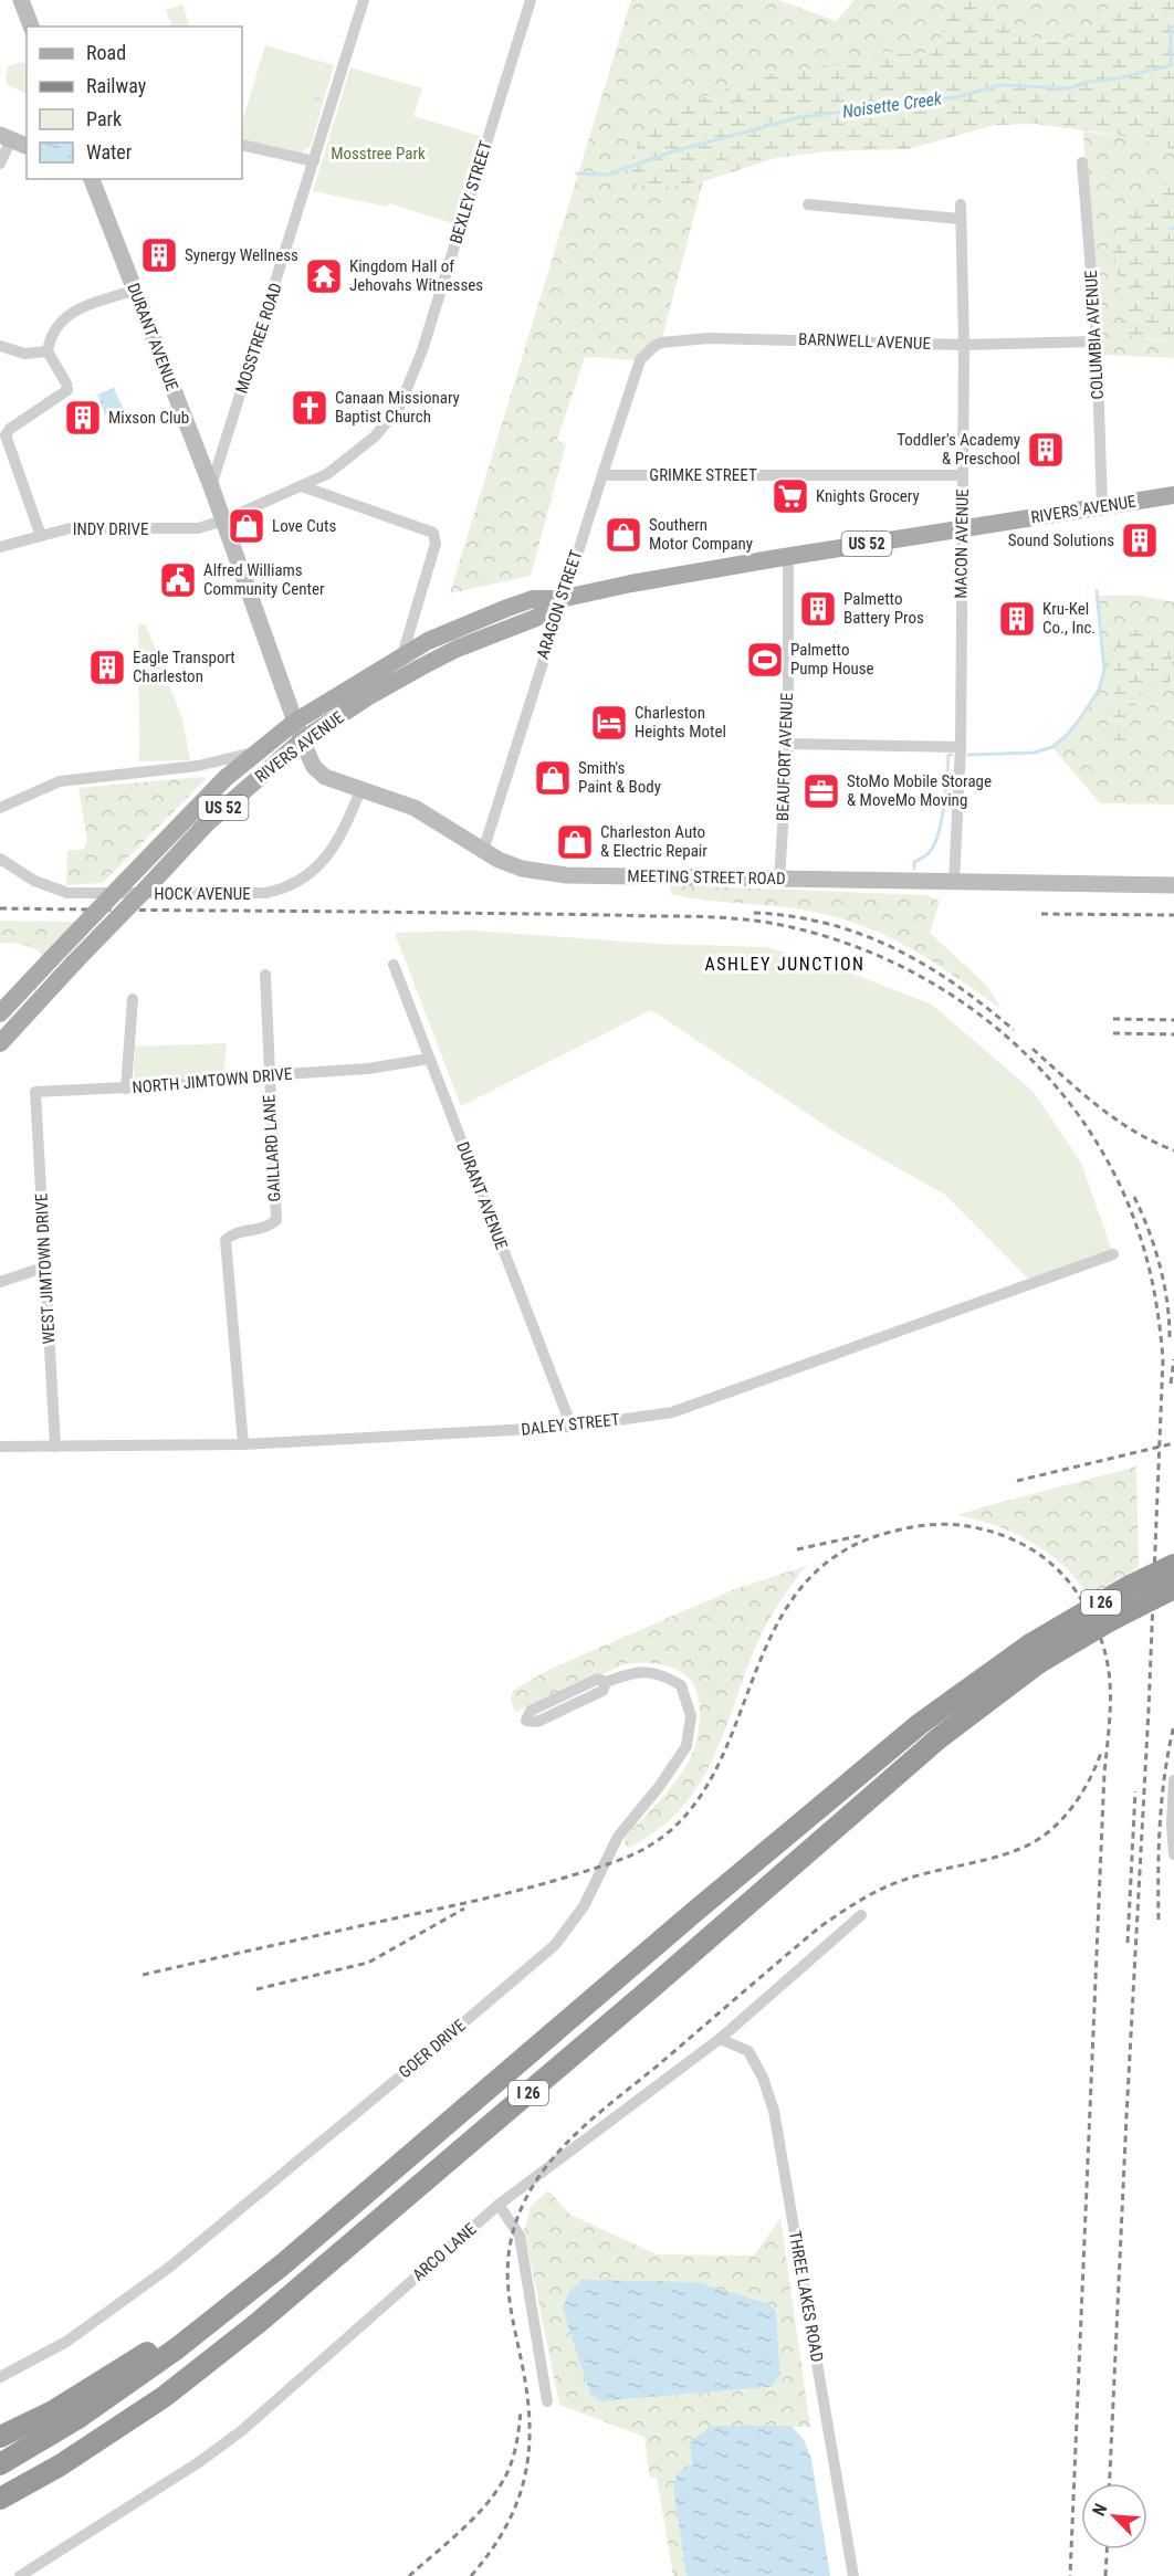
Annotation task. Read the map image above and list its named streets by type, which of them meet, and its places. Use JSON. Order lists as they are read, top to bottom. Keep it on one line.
{"streets":{"highway":["I 26"],"main road":["RIVERS AVENUE","US 52"],"street":["BEXLEY STREET","COLUMBIA AVENUE","DURANT AVENUE","MOSSTREE ROAD","BARNWELL AVENUE","GRIMKE STREET","INDY DRIVE","MACON AVENUE","ARAGON STREET","BEAUFORT AVENUE","MEETING STREET ROAD","HOCK AVENUE","NORTH JIMTOWN DRIVE","GAILLARD LANE","WEST JIMTOWN DRIVE","DALEY STREET","GOER DRIVE","ARCO LANE","THREE LAKES ROAD"]},"crossings":[["BEXLEY STREET","DURANT AVENUE"],["BEXLEY STREET","INDY DRIVE"],["COLUMBIA AVENUE","BARNWELL AVENUE"],["COLUMBIA AVENUE","RIVERS AVENUE"],["DURANT AVENUE","MOSSTREE ROAD"],["DURANT AVENUE","RIVERS AVENUE"],["DURANT AVENUE","INDY DRIVE"],["DURANT AVENUE","MEETING STREET ROAD"],["DURANT AVENUE","NORTH JIMTOWN DRIVE"],["DURANT AVENUE","DALEY STREET"],["BARNWELL AVENUE","MACON AVENUE"],["BARNWELL AVENUE","ARAGON STREET"],["GRIMKE STREET","MACON AVENUE"],["GRIMKE STREET","ARAGON STREET"],["RIVERS AVENUE","MACON AVENUE"],["RIVERS AVENUE","ARAGON STREET"],["RIVERS AVENUE","BEAUFORT AVENUE"],["RIVERS AVENUE","MEETING STREET ROAD"],["MACON AVENUE","MEETING STREET ROAD"],["ARAGON STREET","MEETING STREET ROAD"],["BEAUFORT AVENUE","MEETING STREET ROAD"],["MEETING STREET ROAD","HOCK AVENUE"],["NORTH JIMTOWN DRIVE","GAILLARD LANE"],["NORTH JIMTOWN DRIVE","WEST JIMTOWN DRIVE"],["GAILLARD LANE","DALEY STREET"],["WEST JIMTOWN DRIVE","DALEY STREET"],["ARCO LANE","THREE LAKES ROAD"]],"districts":["ASHLEY JUNCTION"],"water":["Noisette Creek"],"parks":["Mosstree Park"],"places":{"building":["Synergy Wellness","Mixson Club","Toddler's Academy & Preschool","Sound Solutions","Palmetto Battery Pros","Kru-Kel Co., Inc.","Eagle Transport Charleston"],"temple":["Kingdom Hall of Jehovahs Witnesses"],"church":["Canaan Missionary Baptist Church"],"supermarket":["Knights Grocery"],"shop":["Love Cuts","Southern Motor Company","Smith's Paint & Body","Charleston Auto & Electric Repair"],"public building":["Alfred Williams Community Center"],"sports":["Palmetto Pump House"],"hotel":["Charleston Heights Motel"],"office":["StoMo Mobile Storage & MoveMo Moving"]},"legend":["Road","Railway","Park","Water"],"north":"top left"}
